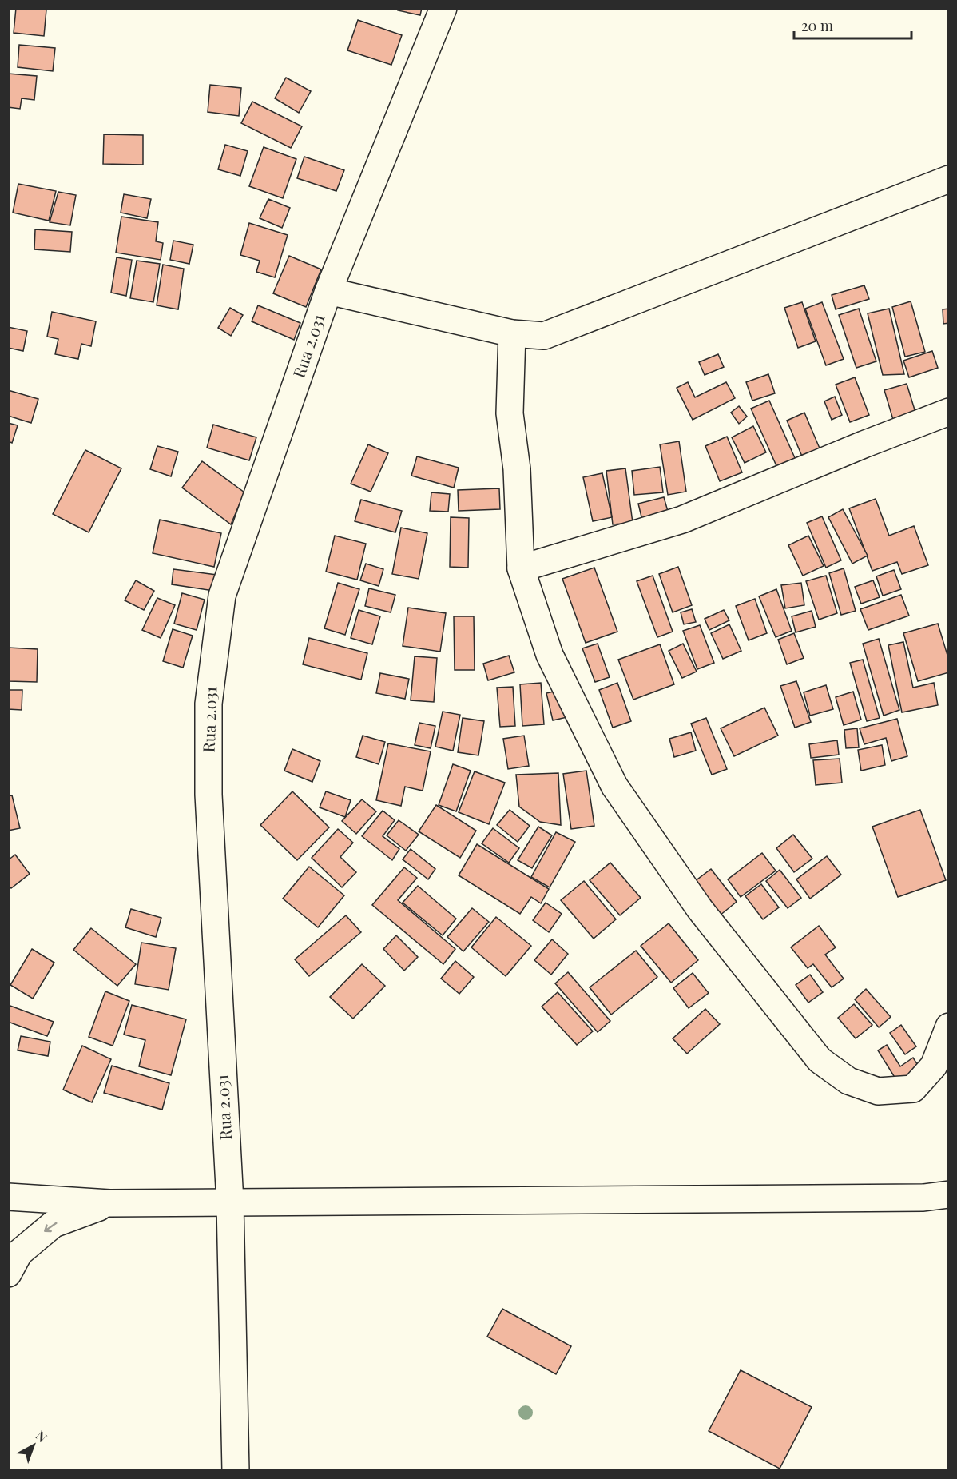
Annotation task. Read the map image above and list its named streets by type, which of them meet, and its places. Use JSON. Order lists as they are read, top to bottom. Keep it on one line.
{"streets":{"main road":["Rua 2.031"]},"scale_bar":"20 m","north":"top right"}
